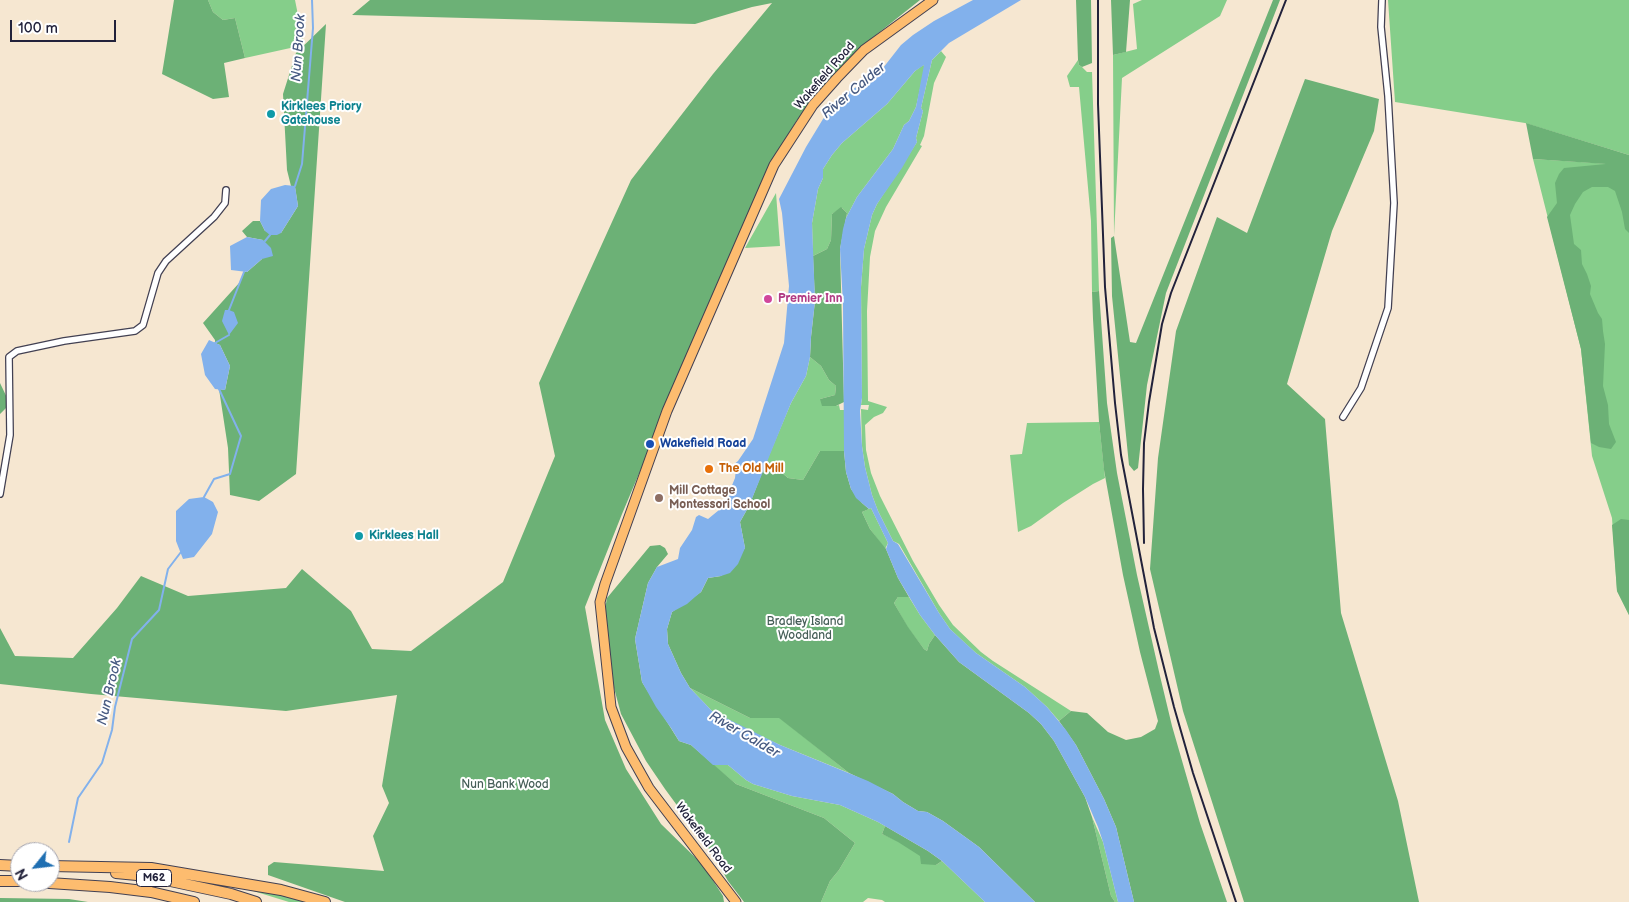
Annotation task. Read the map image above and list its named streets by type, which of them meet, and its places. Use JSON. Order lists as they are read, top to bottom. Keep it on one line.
{"streets":{"highway":["Wakefield Road","M62"]},"water":["Nun Brook","River Calder"],"parks":["Bradley Island Woodland","Nun Bank Wood"],"places":["Kirklees Priory Gatehouse","Premier Inn","Wakefield Road","The Old Mill","Mill Cottage Montessori School","Kirklees Hall"],"scale_bar":"100 m","north":"bottom left"}
